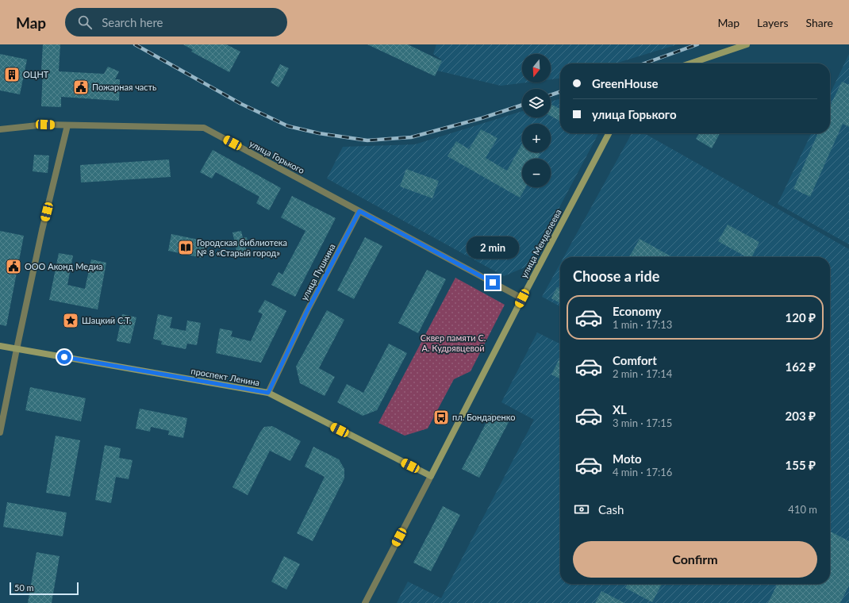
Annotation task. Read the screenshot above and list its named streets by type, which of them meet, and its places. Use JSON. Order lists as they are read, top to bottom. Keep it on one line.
{"streets":{"main road":["улица Менделеева","проспект Ленина"],"street":["улица Горького","улица Пушкина"]},"crossings":[["улица Горького","улица Менделеева"],["улица Горького","улица Пушкина"],["улица Менделеева","проспект Ленина"],["улица Пушкина","проспект Ленина"]],"parks":["Сквер памяти С. А. Кудрявцевой"],"places":{"building":["ОЦНТ"],"public building":["Пожарная часть","ООО Аконд Медиа"],"library":["Городская библиотека № 8 «Старый город»"],"place":["Шацкий С.Т."],"bus stop":["пл. Бондаренко"]},"scale_bar":"50 m","north":"bottom","page":{"header":"Map","search":"Search here","nav":["Map","Layers","Share"],"map_buttons":["+","−"],"banner":["GreenHouse","улица Горького"],"bubble":"2 min","heading":"Choose a ride","list":[{"name":"Economy","note":"1 min · 17:13","value":"120 ₽"},{"name":"Comfort","note":"2 min · 17:14","value":"162 ₽"},{"name":"XL","note":"3 min · 17:15","value":"203 ₽"},{"name":"Moto","note":"4 min · 17:16","value":"155 ₽"}],"pay":["Cash","410 m"],"buttons":"Confirm","scale":"50 m"}}
